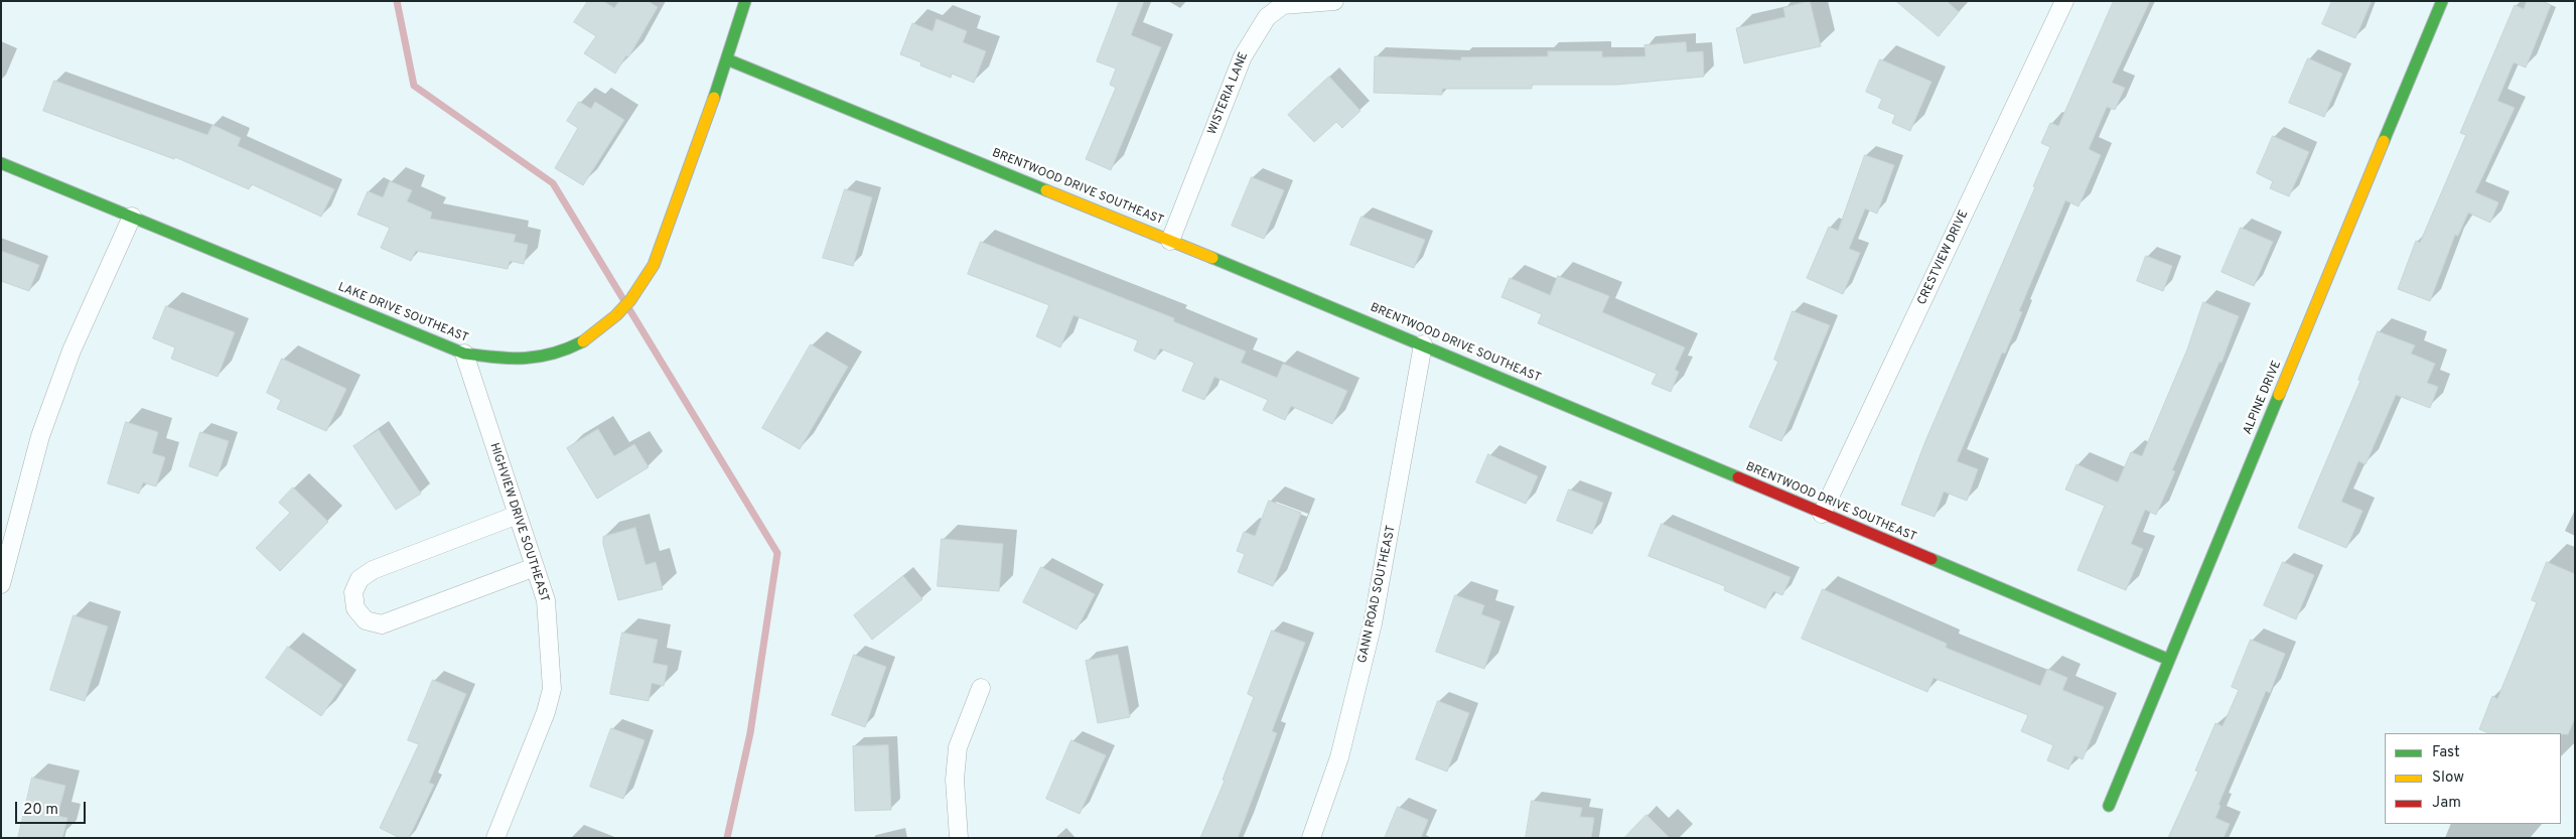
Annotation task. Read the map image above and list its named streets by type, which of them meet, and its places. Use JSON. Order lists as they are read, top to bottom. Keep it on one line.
{"streets":{"street":["WISTERIA LANE","BRENTWOOD DRIVE SOUTHEAST","CRESTVIEW DRIVE","LAKE DRIVE SOUTHEAST","ALPINE DRIVE","HIGHVIEW DRIVE SOUTHEAST","GANN ROAD SOUTHEAST"]},"crossings":[["WISTERIA LANE","BRENTWOOD DRIVE SOUTHEAST"],["BRENTWOOD DRIVE SOUTHEAST","CRESTVIEW DRIVE"],["BRENTWOOD DRIVE SOUTHEAST","LAKE DRIVE SOUTHEAST"],["BRENTWOOD DRIVE SOUTHEAST","ALPINE DRIVE"],["BRENTWOOD DRIVE SOUTHEAST","GANN ROAD SOUTHEAST"],["LAKE DRIVE SOUTHEAST","HIGHVIEW DRIVE SOUTHEAST"]],"legend":["Fast","Slow","Jam"],"scale_bar":"20 m"}
